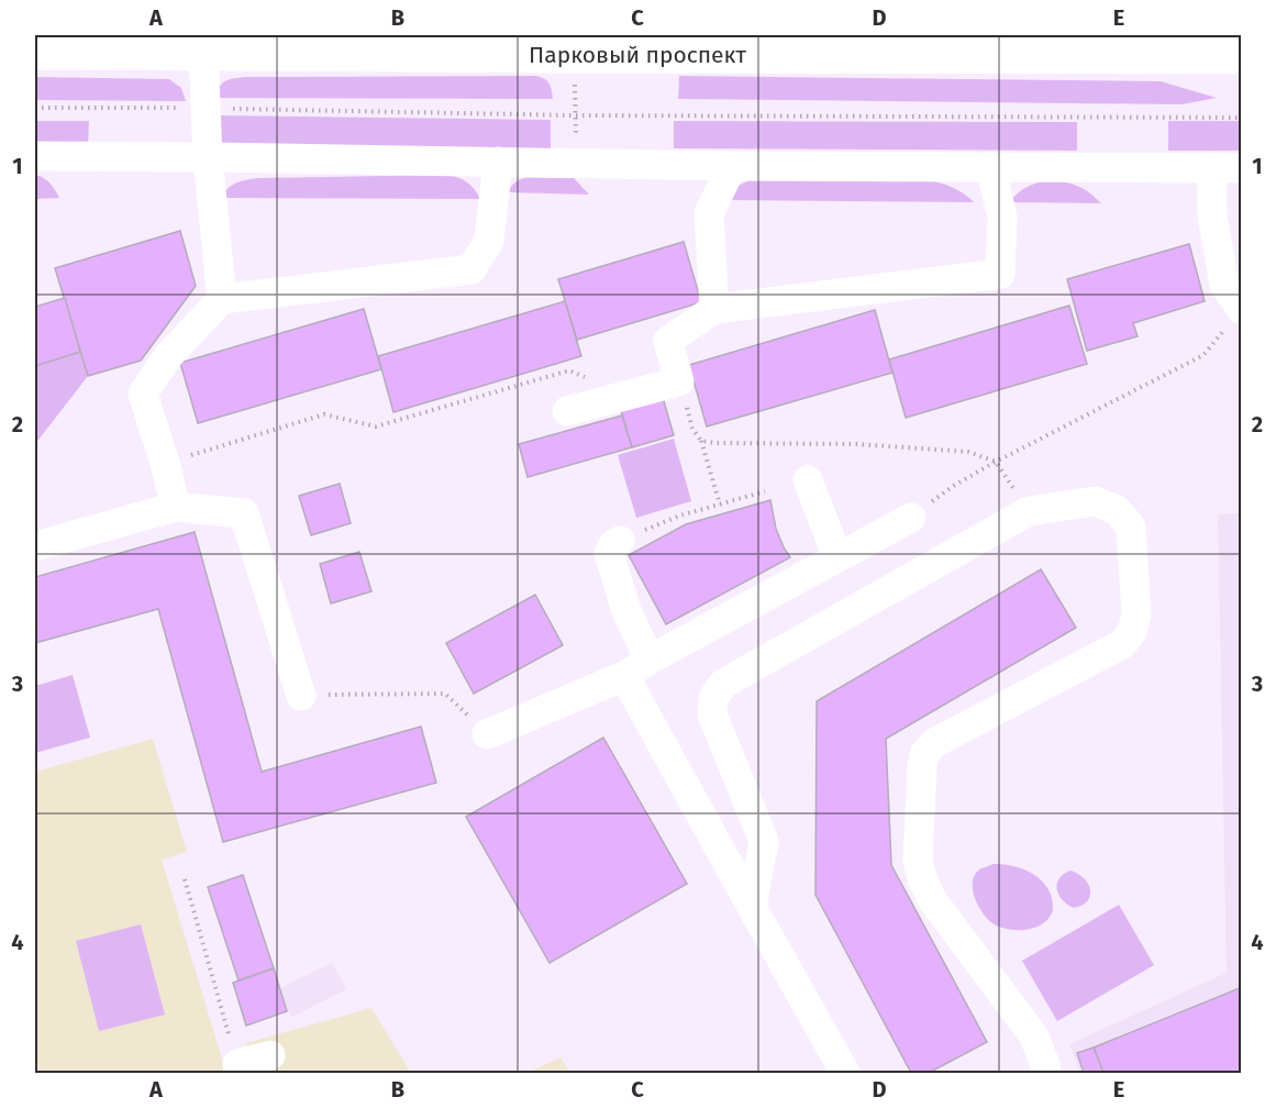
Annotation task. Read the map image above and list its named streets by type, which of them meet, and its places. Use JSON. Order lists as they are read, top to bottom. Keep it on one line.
{"streets":{"main road":["Парковый проспект"]},"grid":{"columns":["A","B","C","D","E"],"rows":["1","2","3","4"]}}
